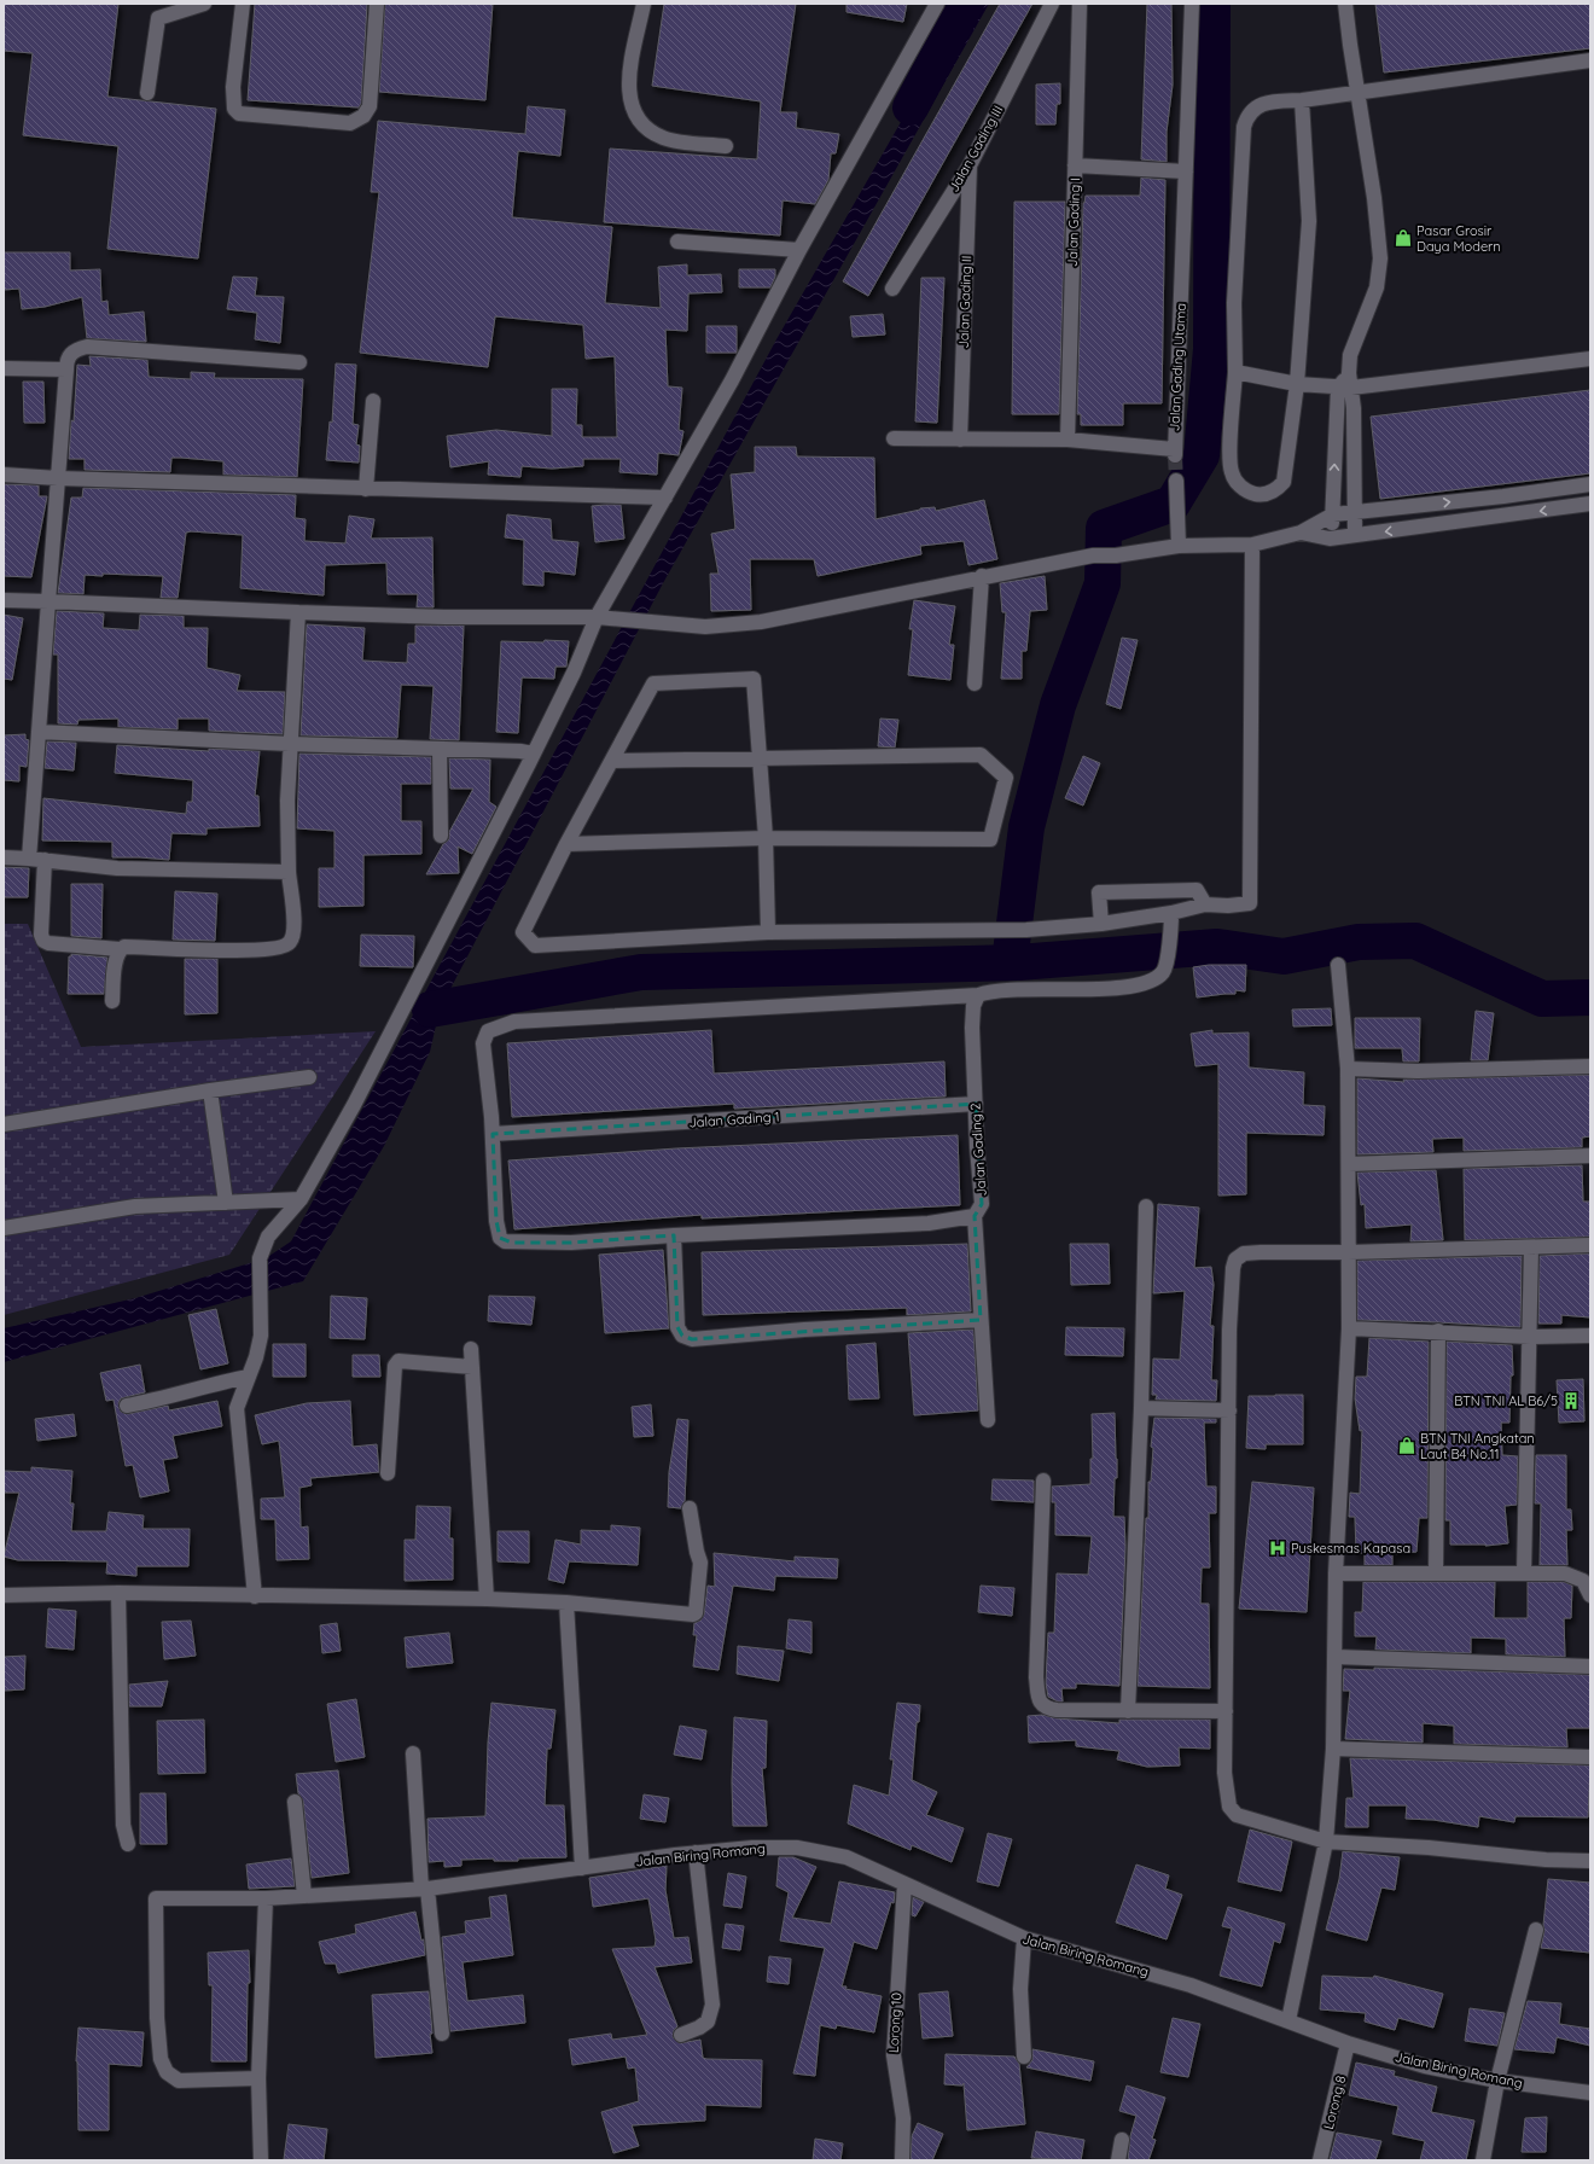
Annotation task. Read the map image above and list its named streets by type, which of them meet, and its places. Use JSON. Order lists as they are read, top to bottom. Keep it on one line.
{"streets":{"street":["Jalan Gading III","Jalan Gading I","Jalan Gading II","Jalan Gading Utama","Jalan Gading 1","Jalan Gading 2","Jalan Biring Romang","Lorong 10","Lorong 8"]},"crossings":[["Jalan Gading III","Jalan Gading II"],["Jalan Gading I","Jalan Gading Utama"],["Jalan Gading II","Jalan Gading Utama"],["Jalan Gading 1","Jalan Gading 2"],["Jalan Biring Romang","Lorong 10"],["Jalan Biring Romang","Lorong 8"]],"places":{"shop":["Pasar Grosir Daya Modern","BTN TNI Angkatan Laut B4 No.11"],"building":["BTN TNI AL B6/5"],"hospital":["Puskesmas Kapasa"]}}
